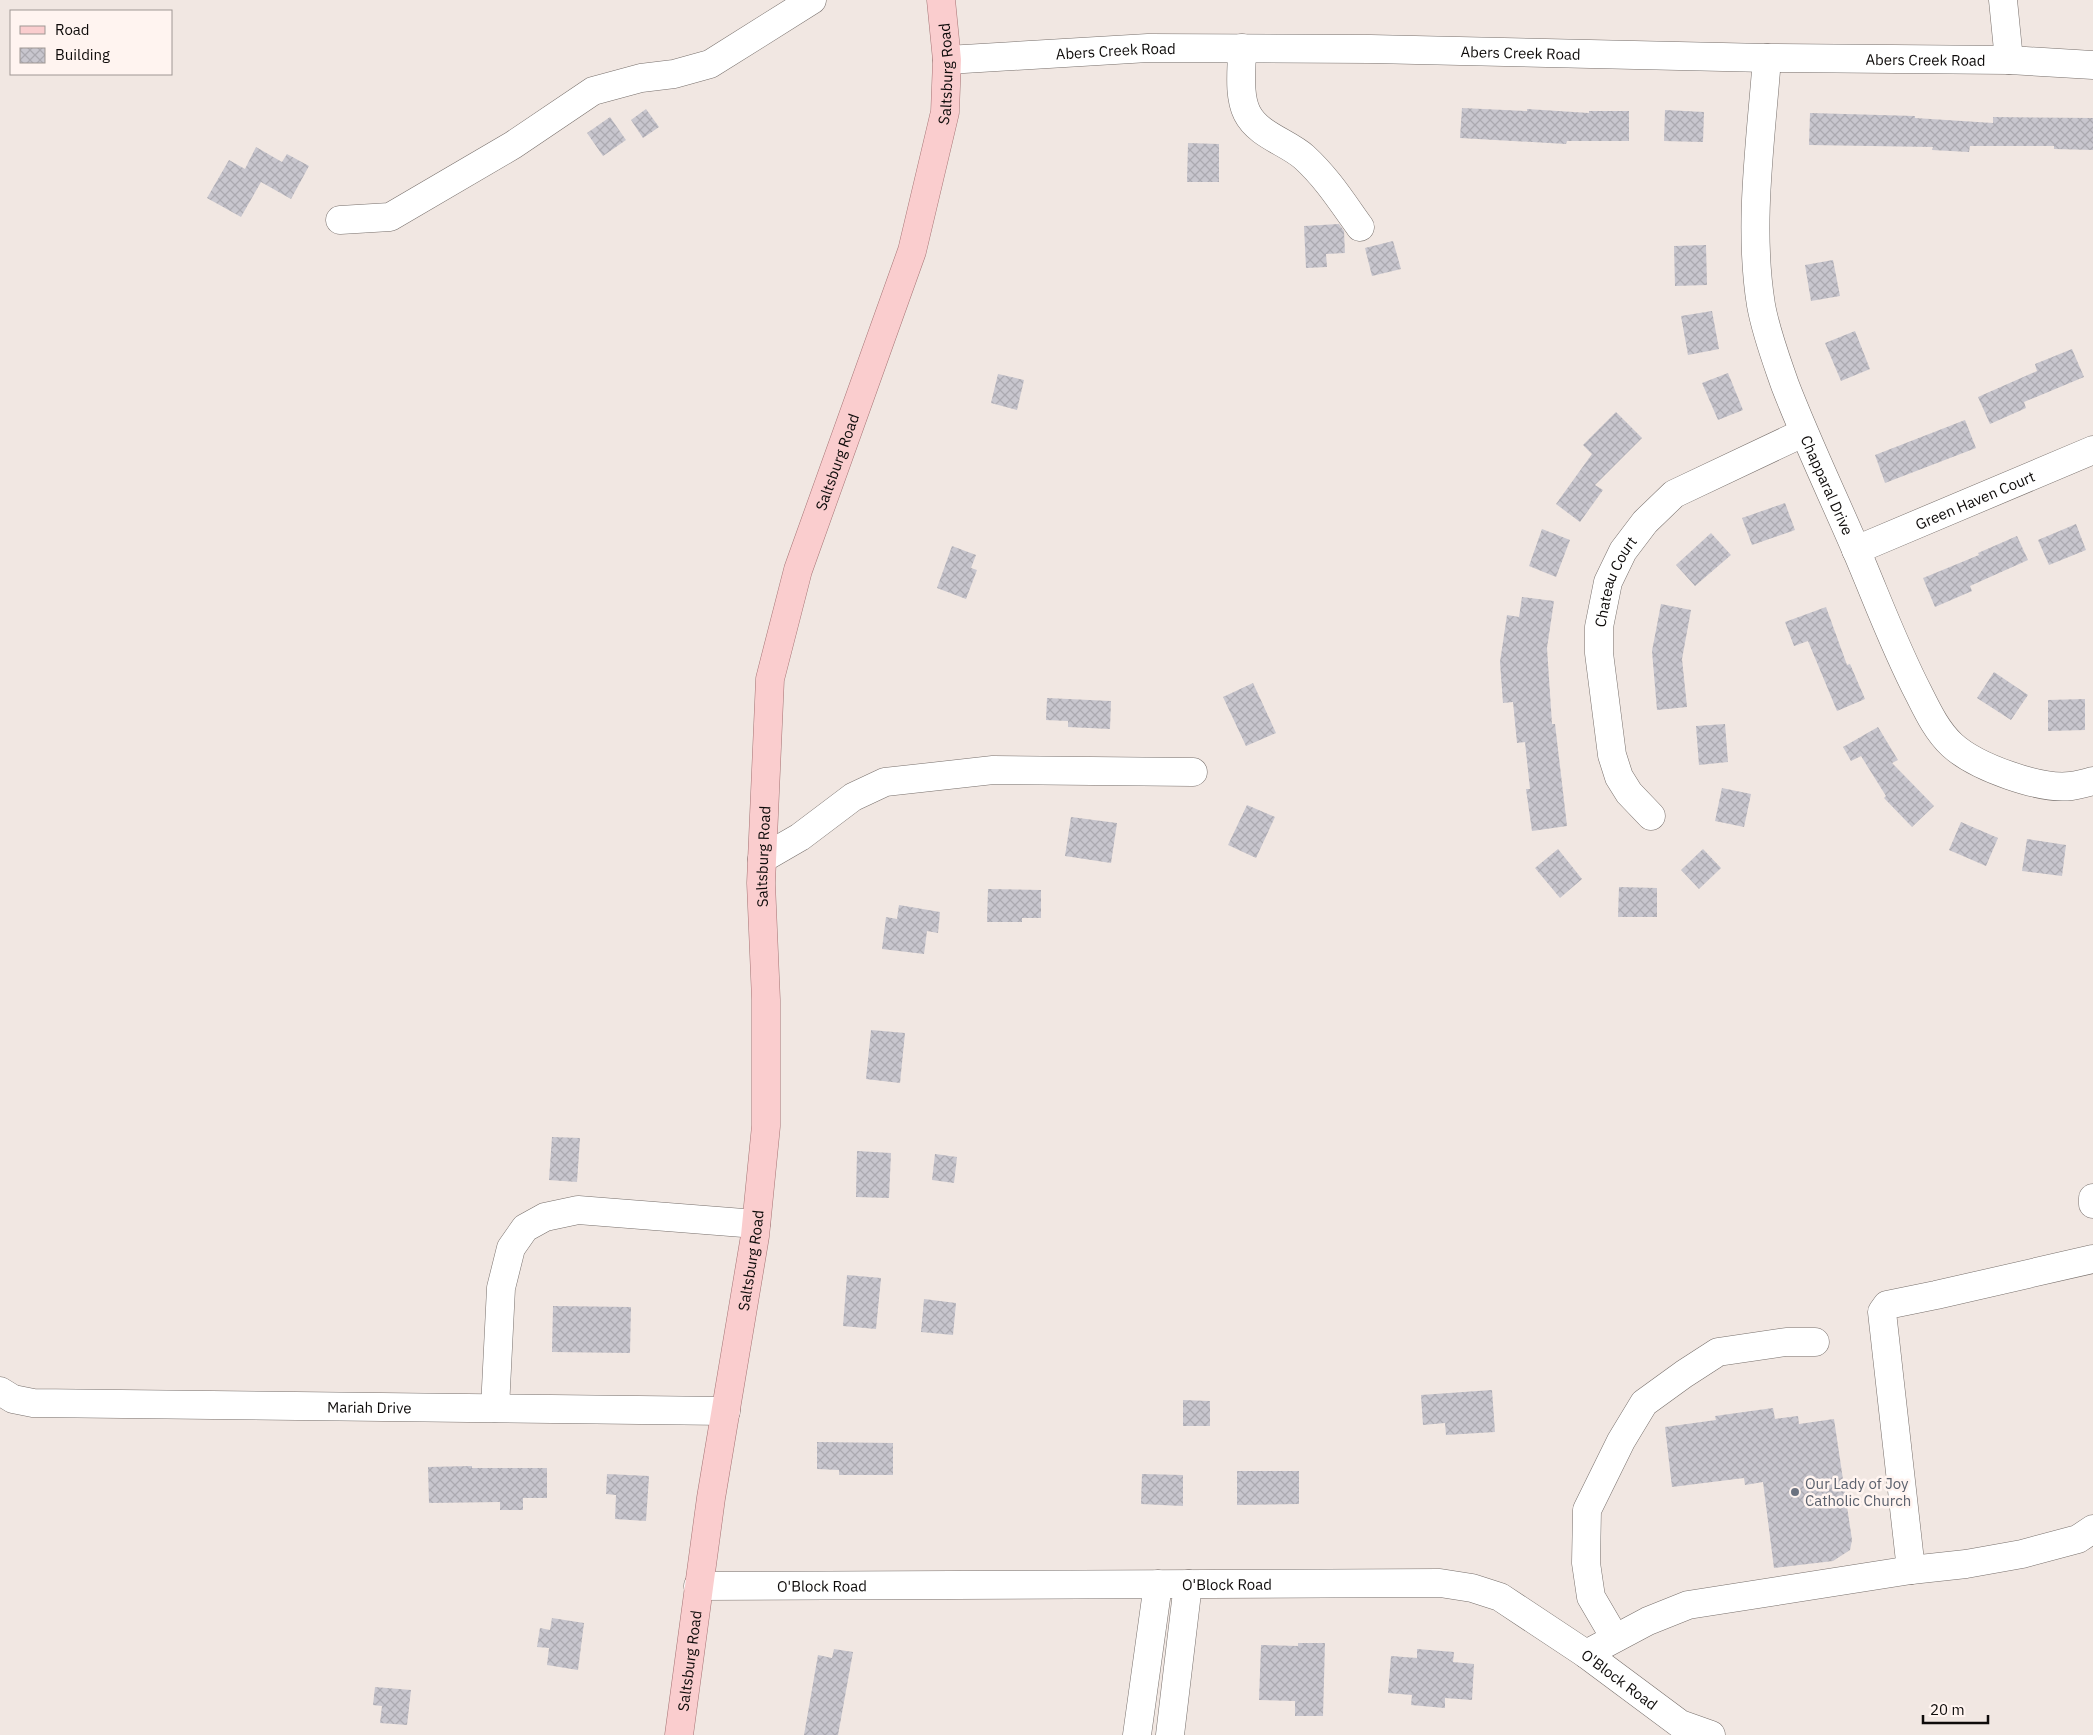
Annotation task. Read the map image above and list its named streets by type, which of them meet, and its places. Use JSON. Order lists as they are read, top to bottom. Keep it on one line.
{"streets":{"main road":["Saltsburg Road"],"street":["Abers Creek Road","Chapparal Drive","Green Haven Court","Chateau Court","Mariah Drive","O'Block Road"]},"crossings":[["Abers Creek Road","Saltsburg Road"],["Abers Creek Road","Chapparal Drive"],["Saltsburg Road","Mariah Drive"],["Saltsburg Road","O'Block Road"],["Chapparal Drive","Green Haven Court"],["Chapparal Drive","Chateau Court"]],"places":["Our Lady of Joy Catholic Church"],"legend":["Road","Building"],"scale_bar":"20 m"}
